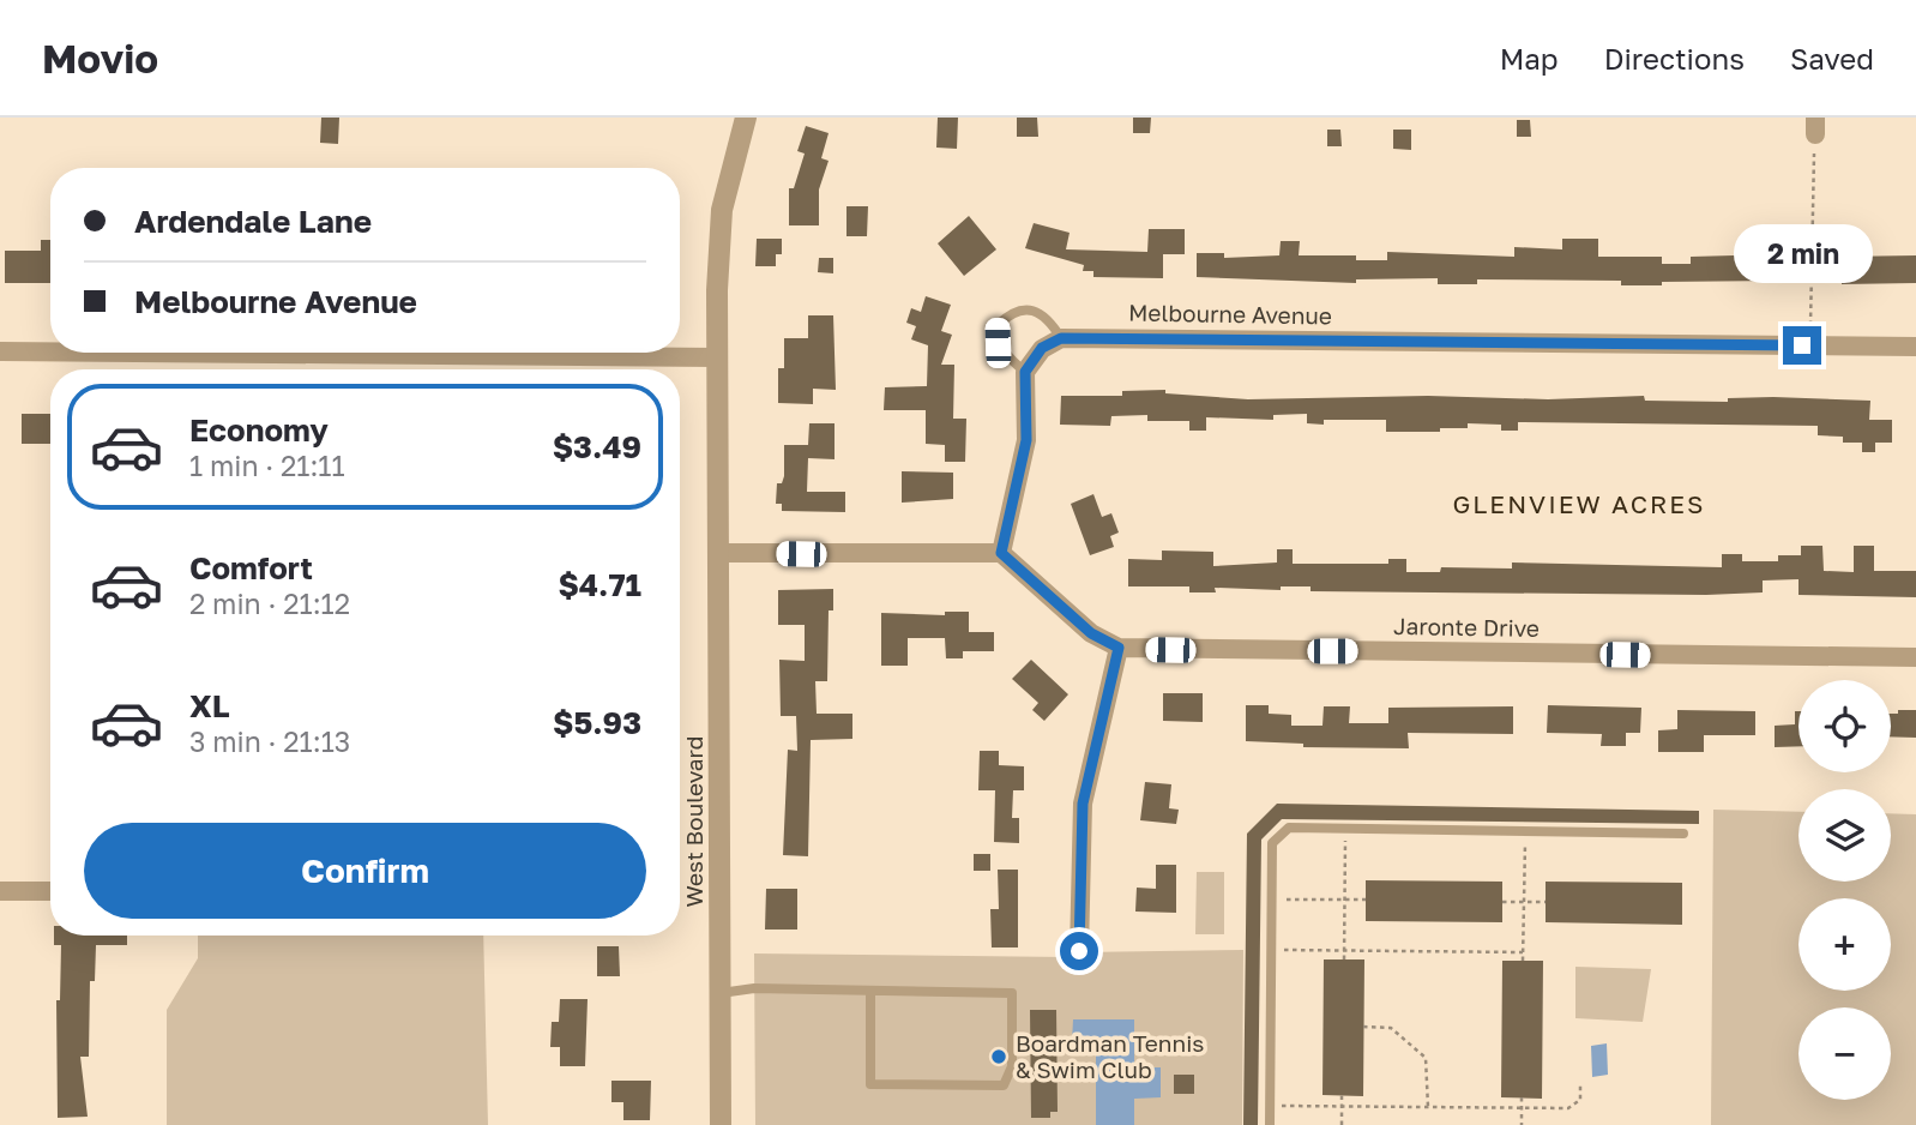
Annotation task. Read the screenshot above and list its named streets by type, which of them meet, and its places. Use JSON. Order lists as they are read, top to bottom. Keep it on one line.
{"streets":{"street":["Melbourne Avenue","Jaronte Drive","West Boulevard"]},"districts":["GLENVIEW ACRES"],"places":["Boardman Tennis & Swim Club"],"page":{"header":"Movio","nav":["Map","Directions","Saved"],"banner":["Ardendale Lane","Melbourne Avenue"],"bubble":"2 min","list":[{"name":"Economy","note":"1 min · 21:11","value":"$3.49"},{"name":"Comfort","note":"2 min · 21:12","value":"$4.71"},{"name":"XL","note":"3 min · 21:13","value":"$5.93"}],"map_buttons":["+","−"],"buttons":"Confirm"}}
